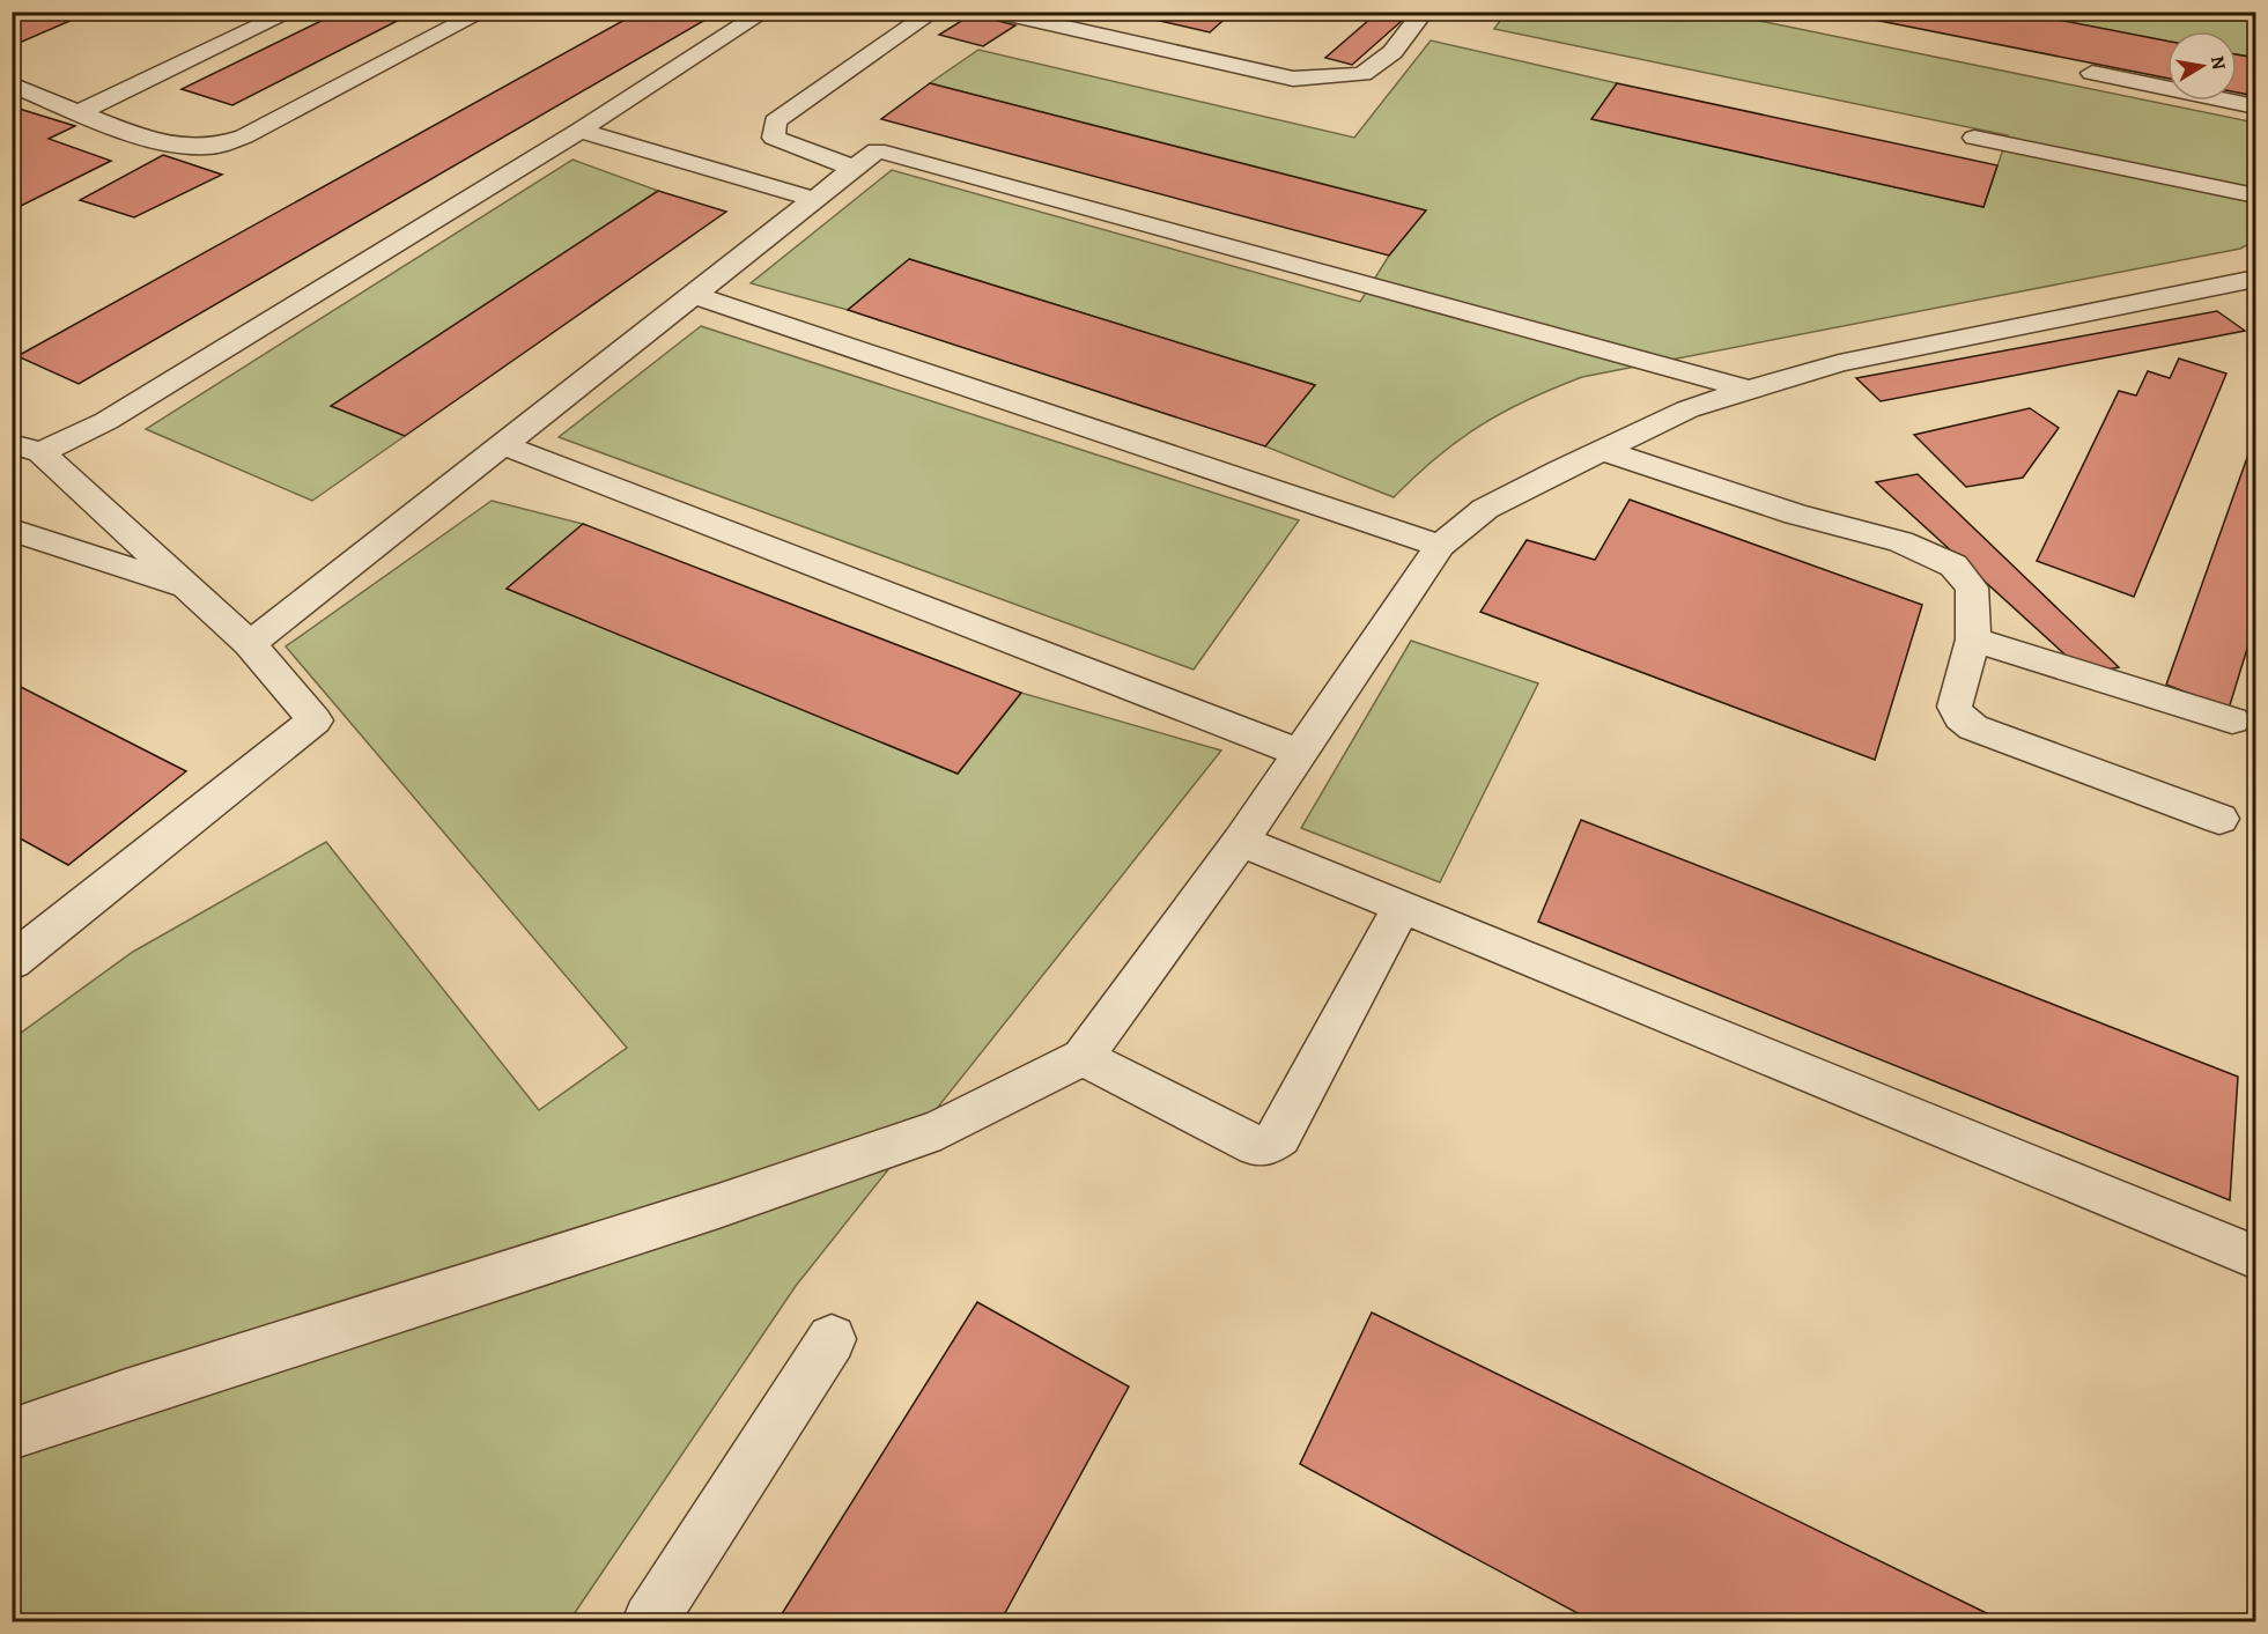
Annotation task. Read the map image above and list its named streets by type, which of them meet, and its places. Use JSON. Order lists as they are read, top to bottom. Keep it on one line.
{"north":"right"}
